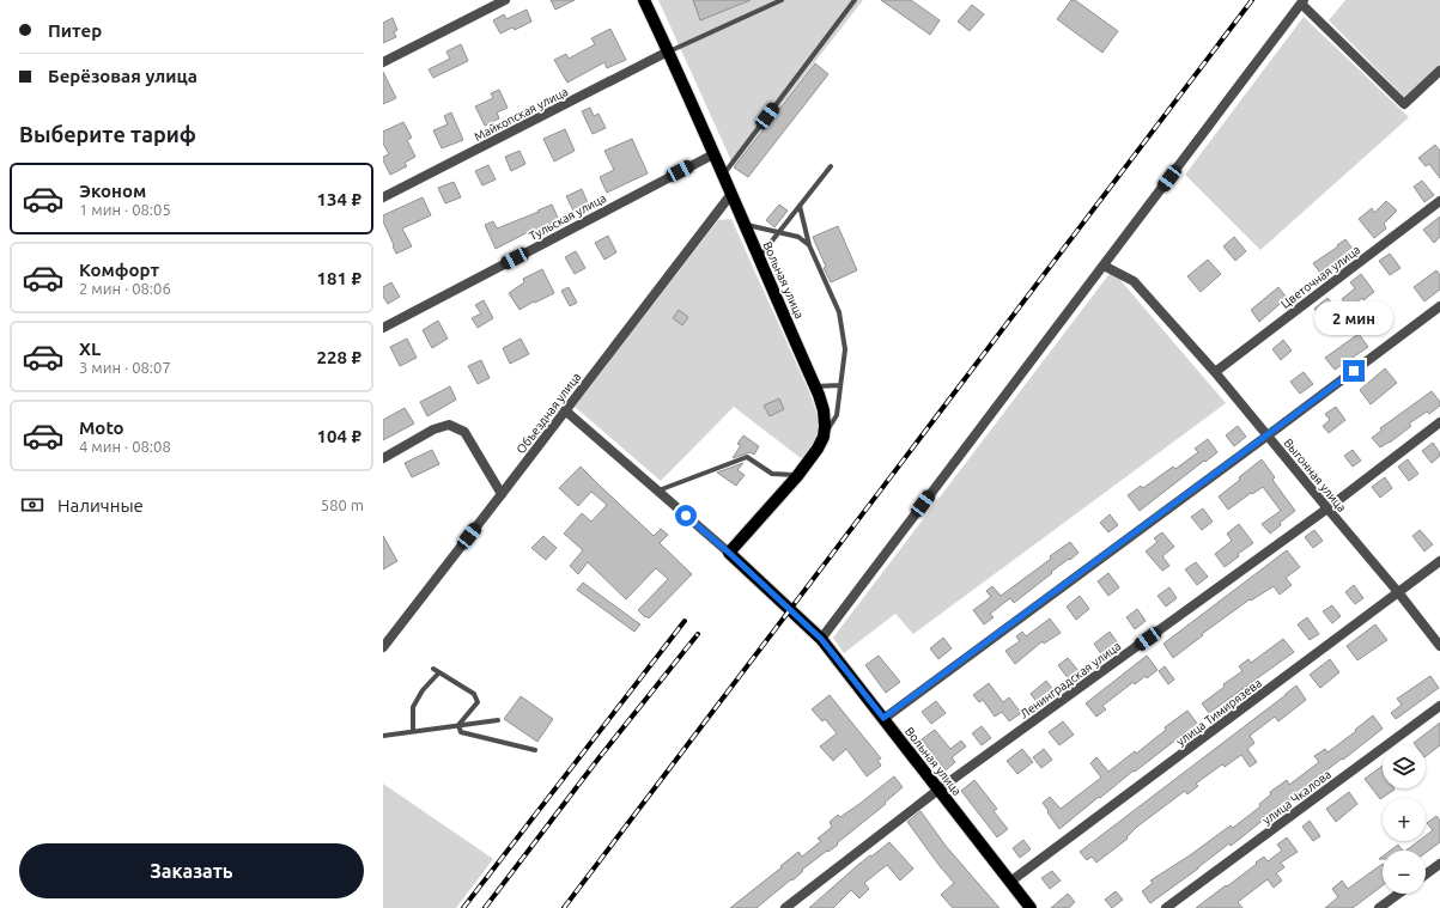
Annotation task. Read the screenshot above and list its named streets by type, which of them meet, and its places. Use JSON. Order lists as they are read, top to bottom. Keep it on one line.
{"streets":{"main road":["Вольная улица"],"street":["Майкопская улица","Тульская улица","Цветочная улица","Объездная улица","Выгонная улица","Ленинградская улица","улица Тимирязева","улица Чкалова"]},"crossings":[["Майкопская улица","Вольная улица"],["Тульская улица","Вольная улица"],["Цветочная улица","Выгонная улица"],["Вольная улица","Объездная улица"],["Вольная улица","Ленинградская улица"],["Вольная улица","улица Тимирязева"],["Выгонная улица","Ленинградская улица"],["Выгонная улица","улица Тимирязева"]],"page":{"banner":["Питер","Берёзовая улица"],"heading":"Выберите тариф","list":[{"name":"Эконом","note":"1 мин · 08:05","value":"134 ₽"},{"name":"Комфорт","note":"2 мин · 08:06","value":"181 ₽"},{"name":"XL","note":"3 мин · 08:07","value":"228 ₽"},{"name":"Moto","note":"4 мин · 08:08","value":"104 ₽"}],"bubble":"2 мин","pay":["Наличные","580 m"],"map_buttons":["+","−"],"buttons":"Заказать"}}
